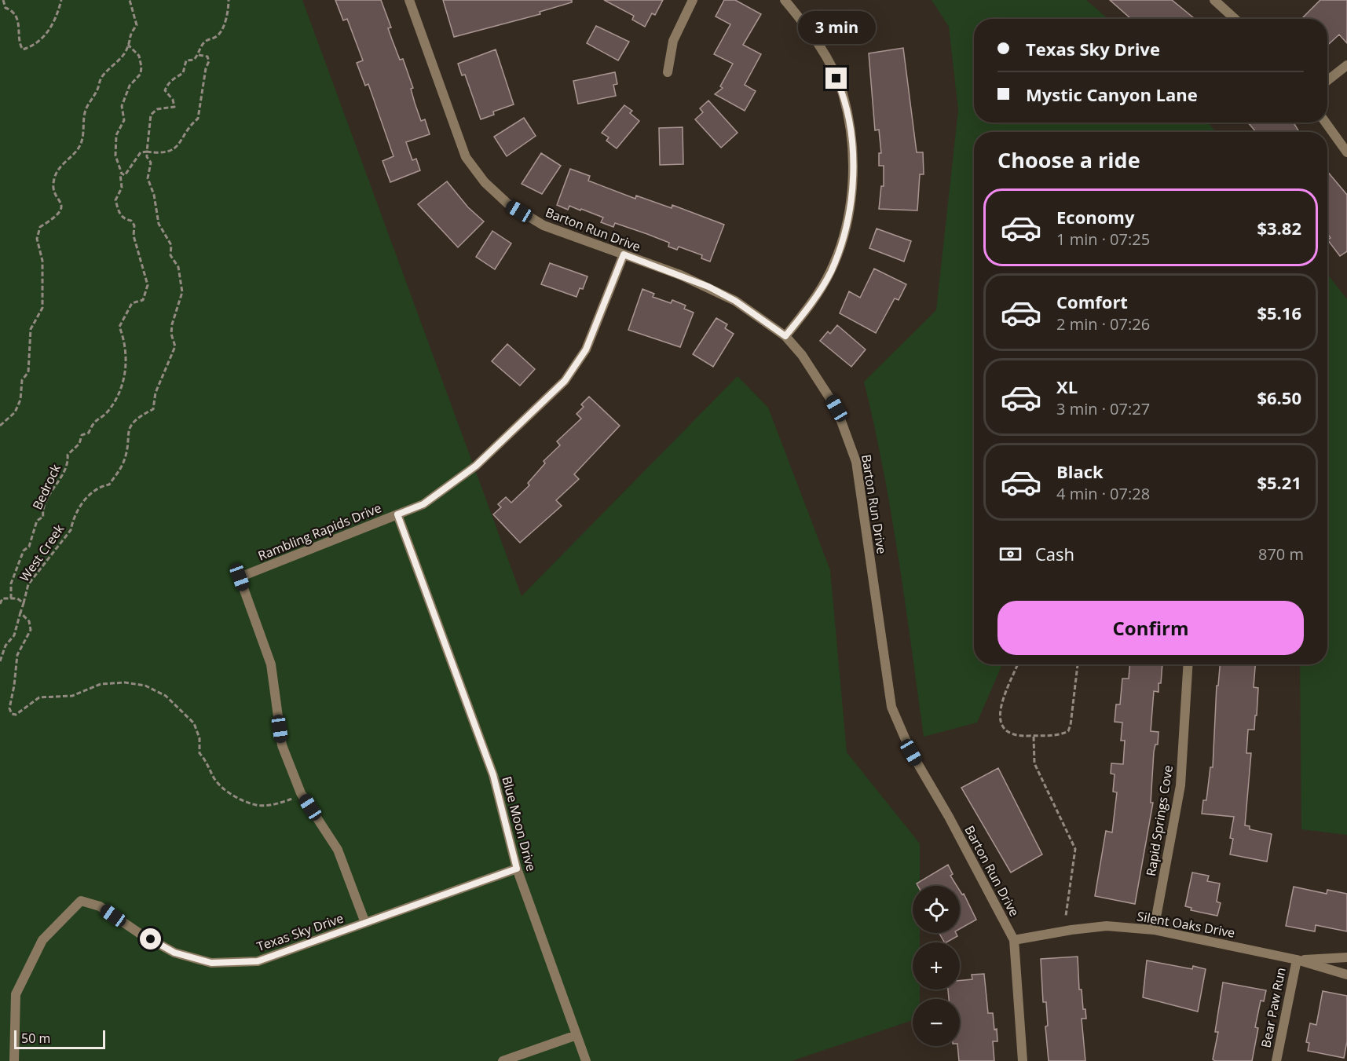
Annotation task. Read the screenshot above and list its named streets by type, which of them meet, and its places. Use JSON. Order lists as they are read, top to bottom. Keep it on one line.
{"streets":{"street":["Barton Run Drive","Rambling Rapids Drive","Rapid Springs Cove","Blue Moon Drive","Silent Oaks Drive","Texas Sky Drive","Bear Paw Run"],"path":["Bedrock","West Creek"]},"crossings":[["Barton Run Drive","Rambling Rapids Drive"],["Barton Run Drive","Silent Oaks Drive"],["Rambling Rapids Drive","Blue Moon Drive"],["Rambling Rapids Drive","Texas Sky Drive"],["Rapid Springs Cove","Silent Oaks Drive"],["Blue Moon Drive","Texas Sky Drive"],["Silent Oaks Drive","Bear Paw Run"]],"scale_bar":"50 m","page":{"bubble":"3 min","banner":["Texas Sky Drive","Mystic Canyon Lane"],"heading":"Choose a ride","list":[{"name":"Economy","note":"1 min · 07:25","value":"$3.82"},{"name":"Comfort","note":"2 min · 07:26","value":"$5.16"},{"name":"XL","note":"3 min · 07:27","value":"$6.50"},{"name":"Black","note":"4 min · 07:28","value":"$5.21"}],"pay":["Cash","870 m"],"buttons":"Confirm","map_buttons":["+","−"],"scale":"50 m"}}
